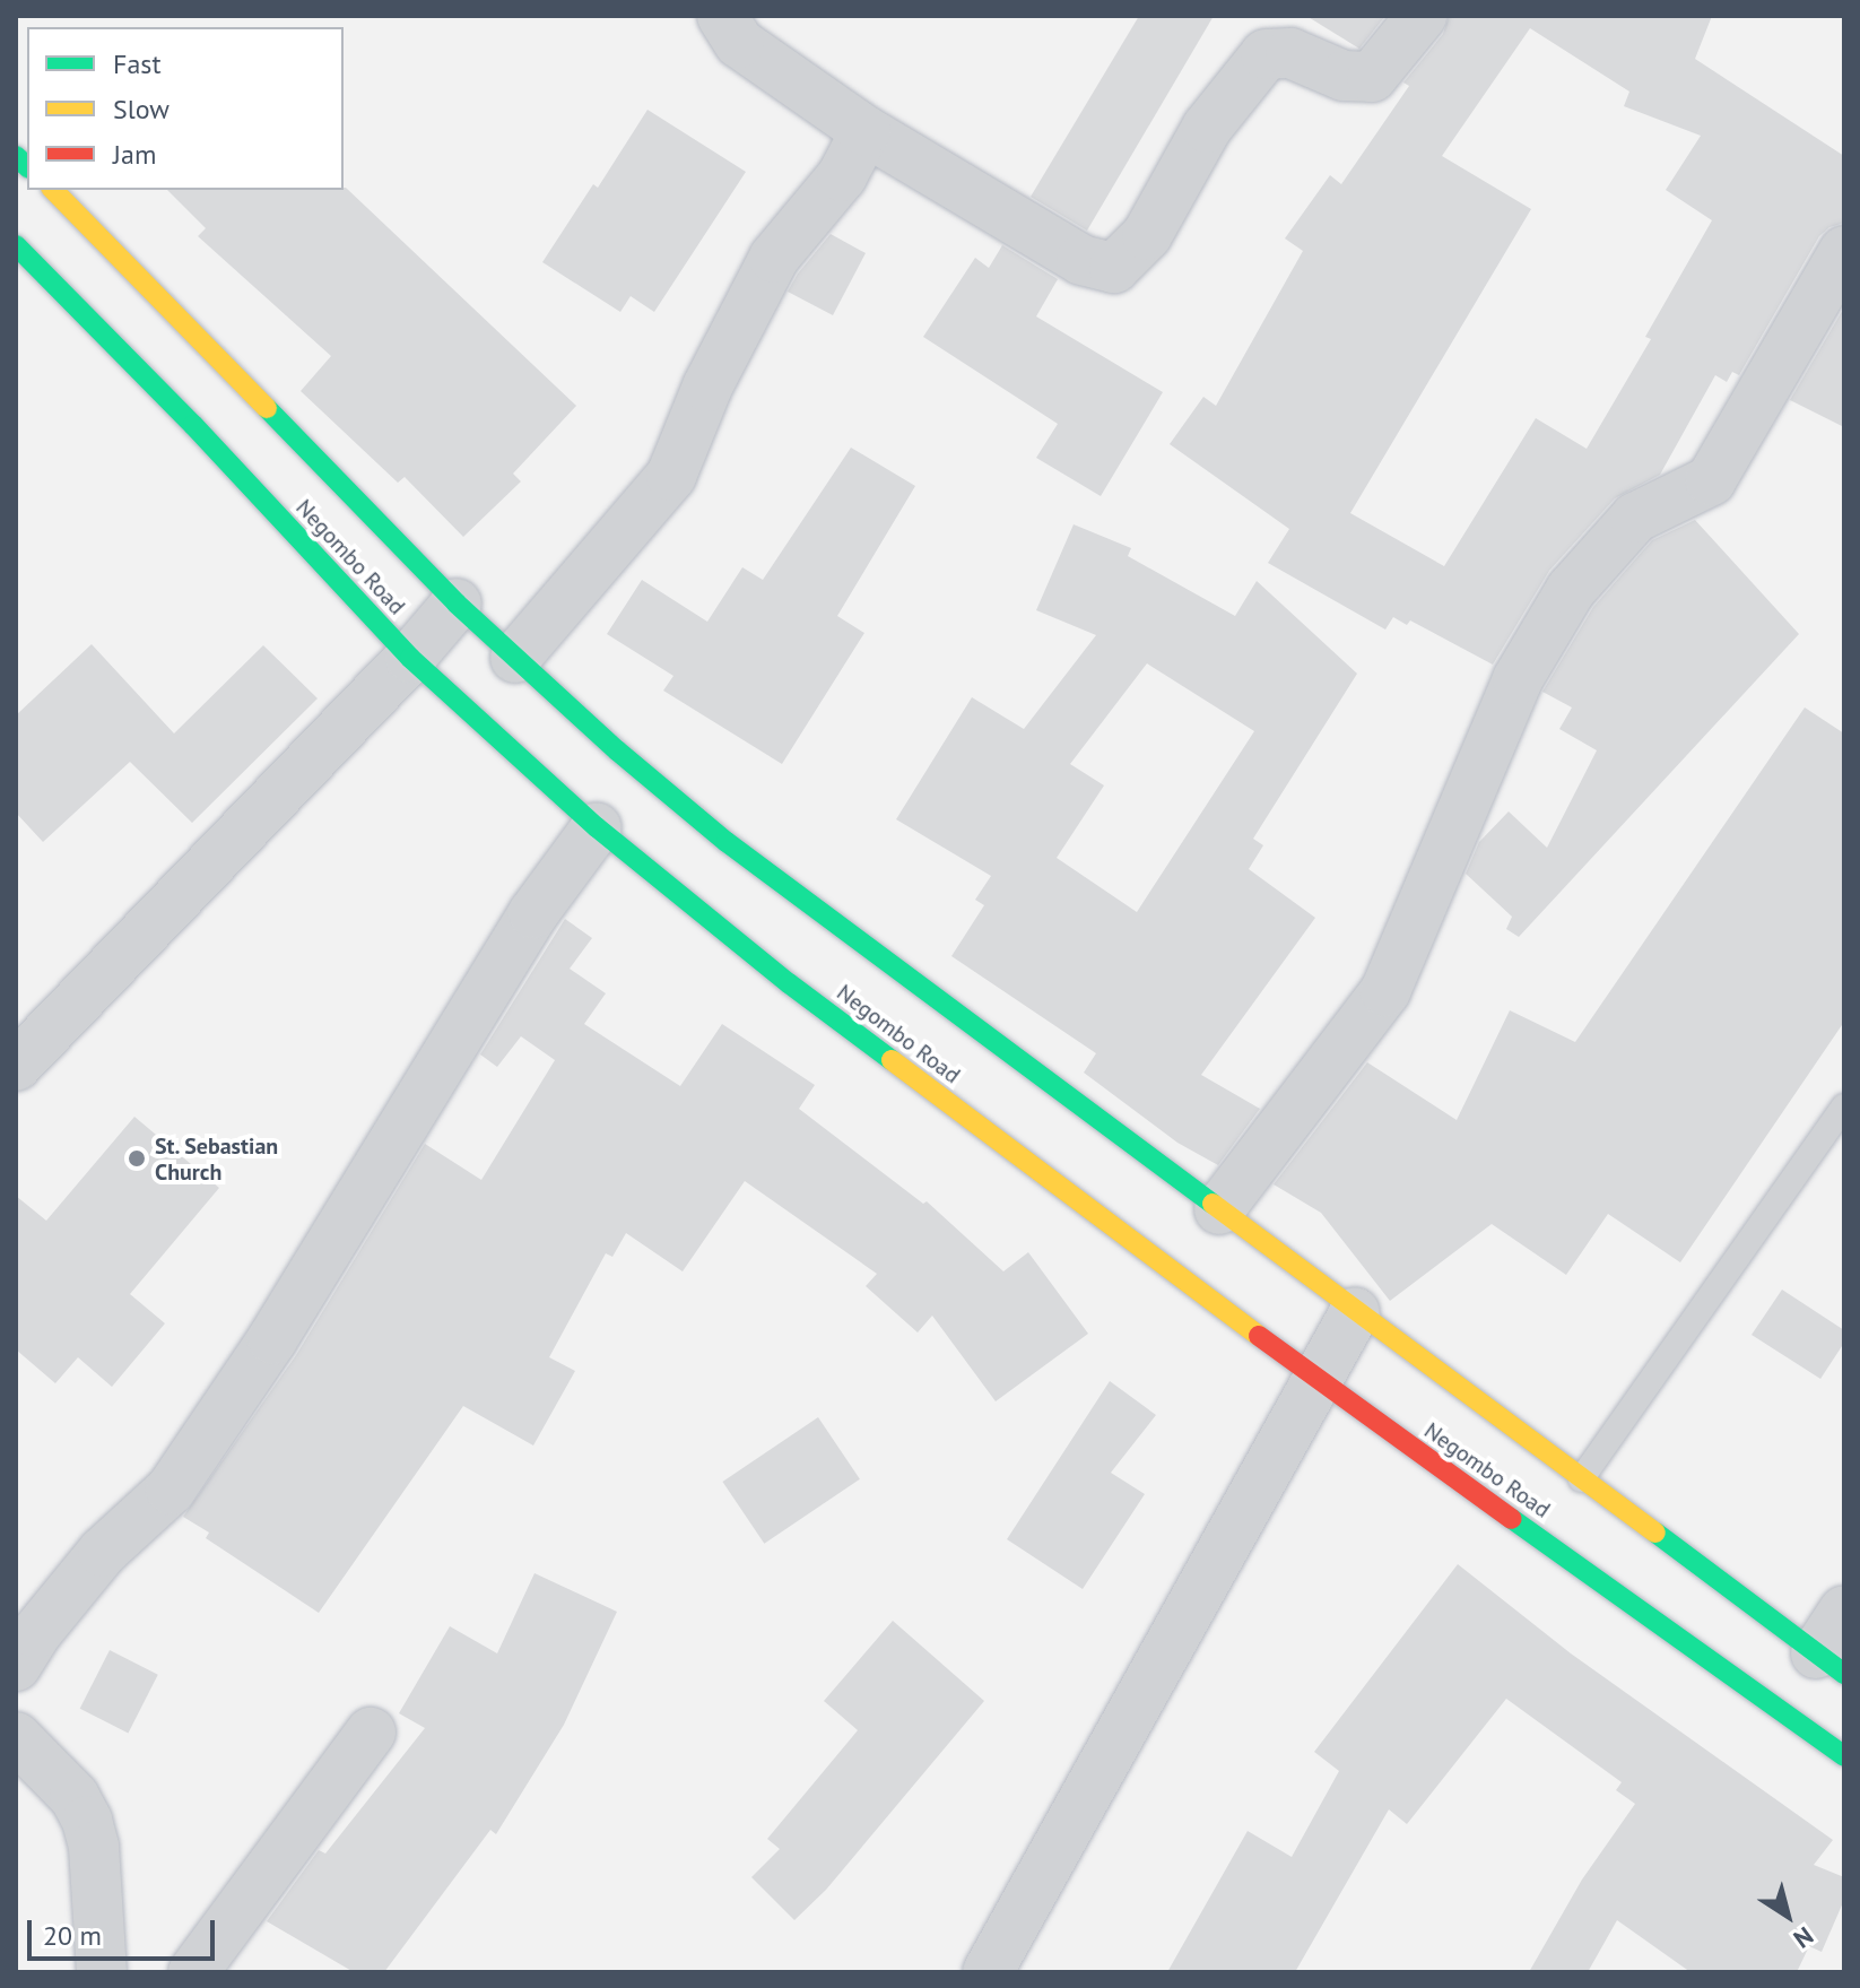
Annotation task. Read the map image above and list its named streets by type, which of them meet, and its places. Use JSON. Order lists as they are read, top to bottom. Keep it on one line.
{"streets":{"highway":["Negombo Road"]},"places":["St. Sebastian Church"],"legend":["Fast","Slow","Jam"],"scale_bar":"20 m","north":"bottom right"}
